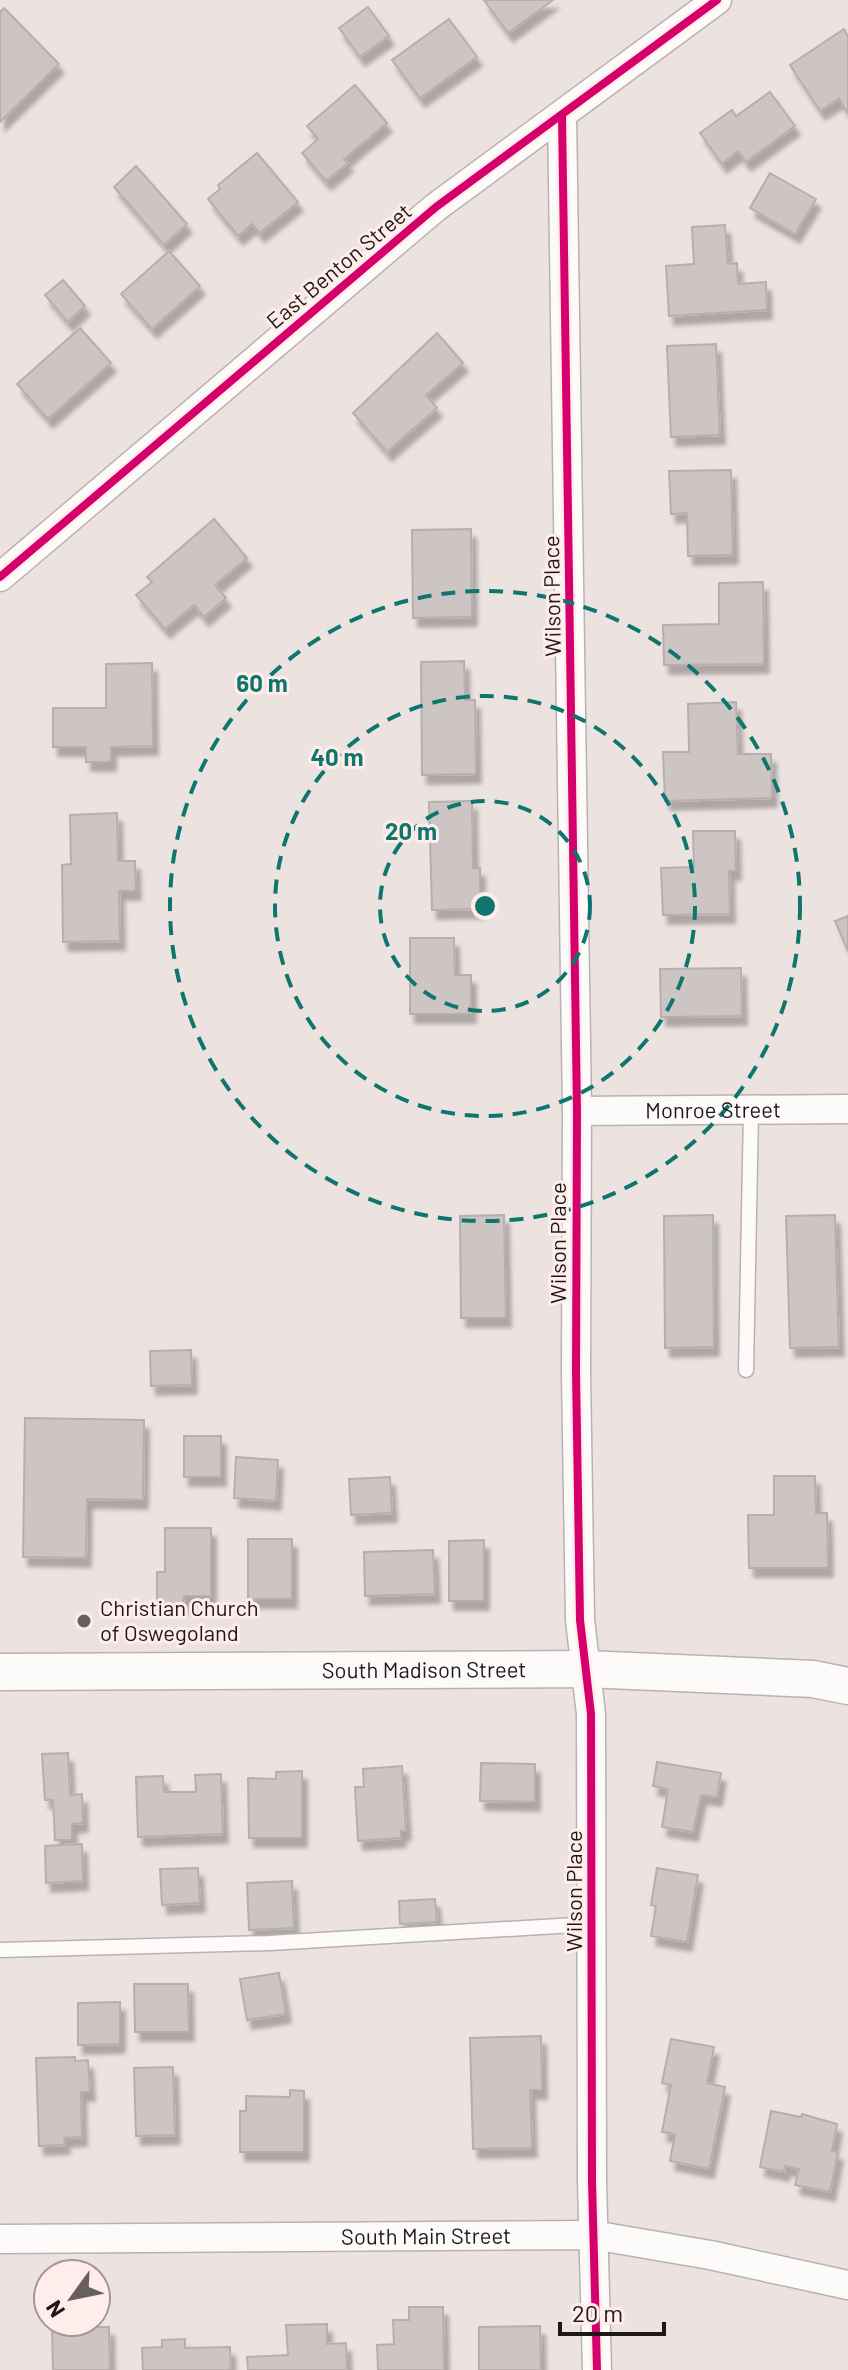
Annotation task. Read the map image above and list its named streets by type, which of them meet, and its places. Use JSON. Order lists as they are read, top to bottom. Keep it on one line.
{"streets":{"street":["East Benton Street","Wilson Place","Monroe Street","South Madison Street","South Main Street"]},"crossings":[["East Benton Street","Wilson Place"],["Wilson Place","Monroe Street"],["Wilson Place","South Madison Street"],["Wilson Place","South Main Street"]],"places":["Christian Church of Oswegoland"],"scale_bar":"20 m","north":"bottom left","rings":["60 m","40 m","20 m"]}
